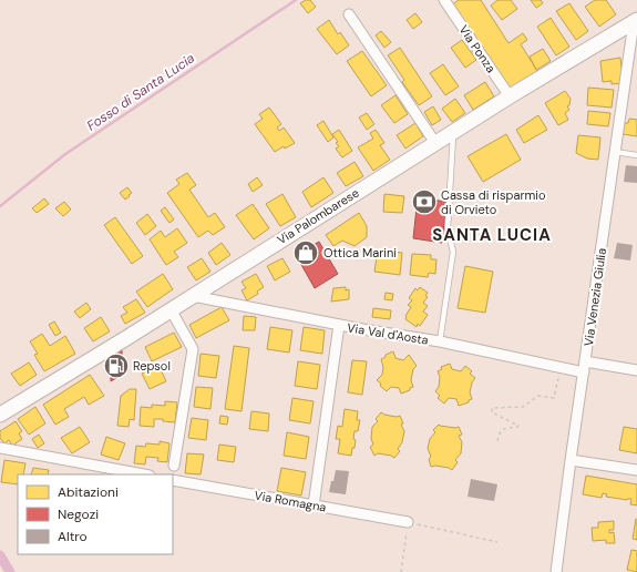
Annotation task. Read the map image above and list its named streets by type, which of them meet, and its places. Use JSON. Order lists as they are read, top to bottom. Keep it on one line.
{"streets":{"main road":["Via Palombarese"],"street":["Via Ponza","Via Venezia Giulia","Via Val d'Aosta","Via Romagna"]},"crossings":[["Via Ponza","Via Palombarese"],["Via Palombarese","Via Venezia Giulia"],["Via Palombarese","Via Val d'Aosta"],["Via Venezia Giulia","Via Val d'Aosta"]],"districts":["SANTA LUCIA"],"water":["Fosso di Santa Lucia"],"places":{"bank":["Cassa di risparmio di Orvieto"],"shop":["Ottica Marini"],"fuel station":["Repsol"]},"legend":["Abitazioni","Negozi","Altro"]}
